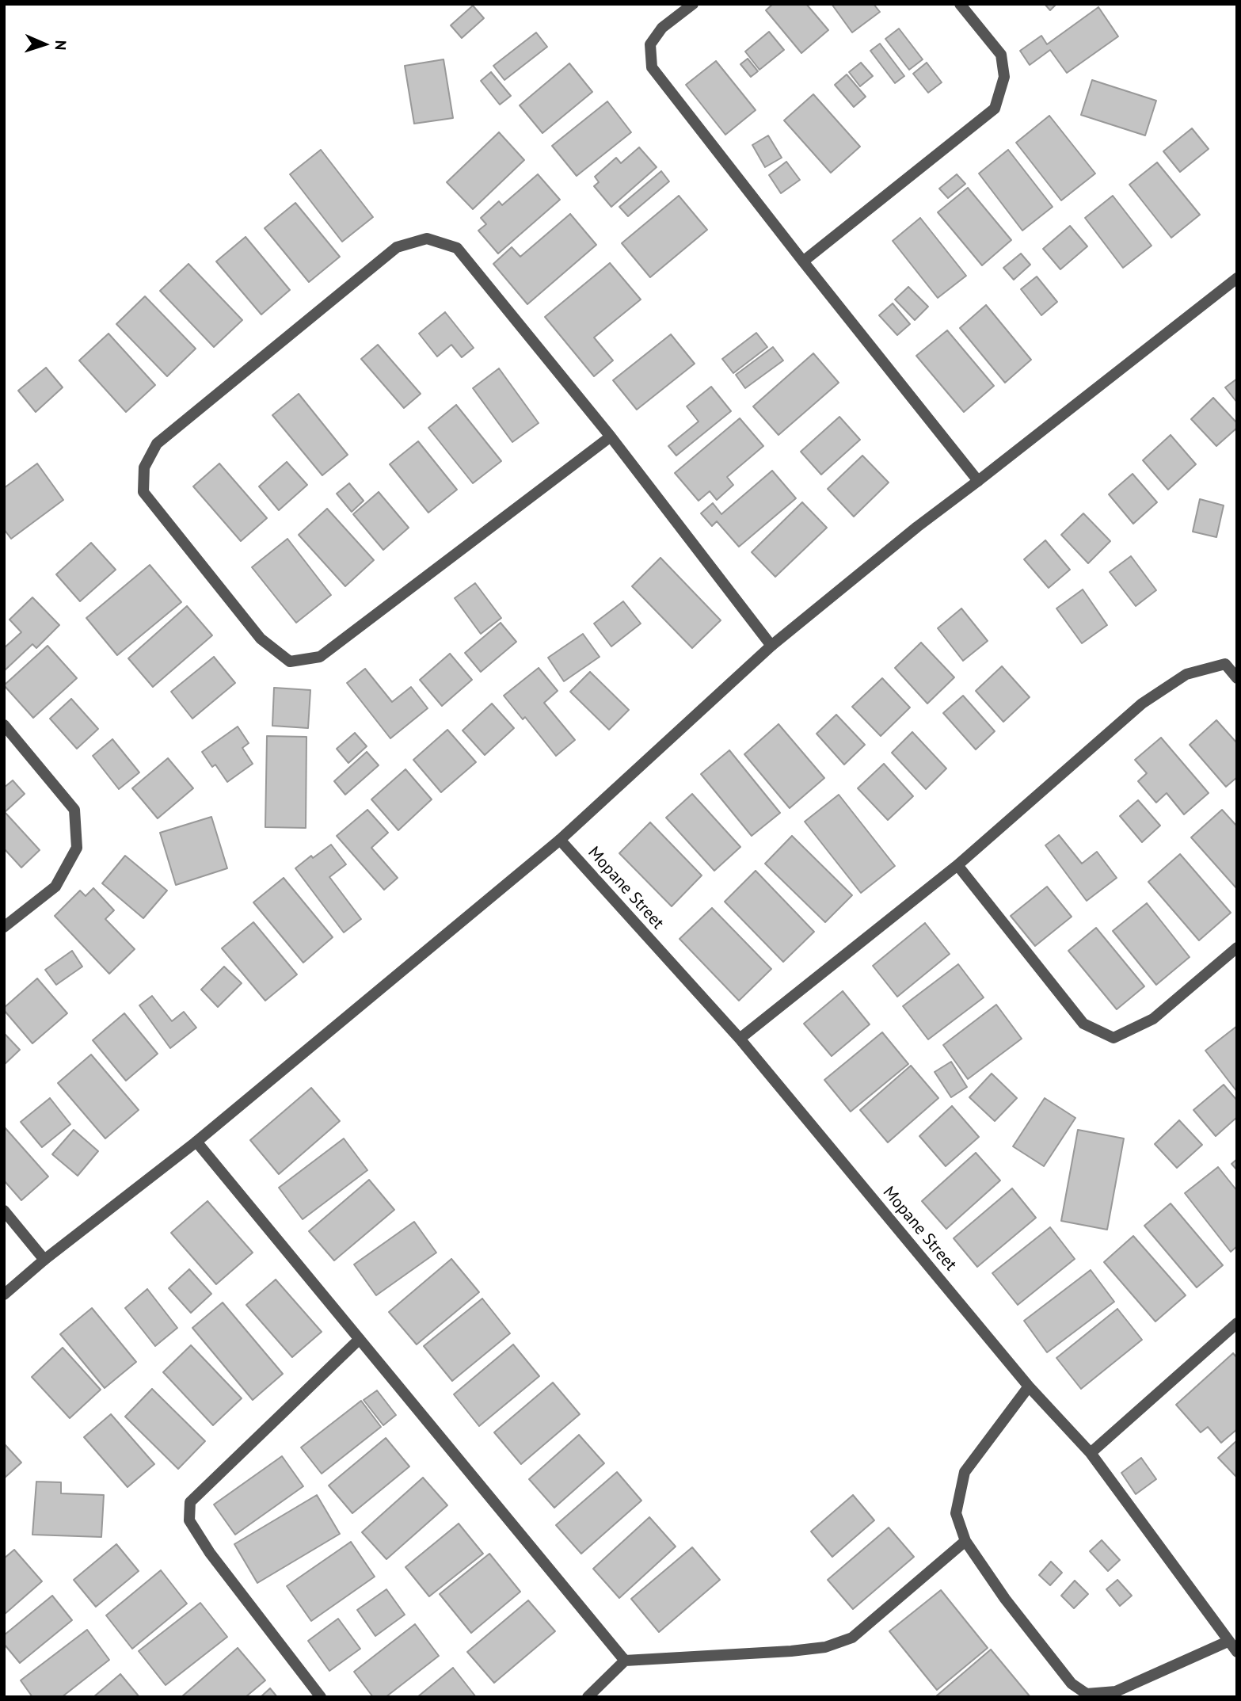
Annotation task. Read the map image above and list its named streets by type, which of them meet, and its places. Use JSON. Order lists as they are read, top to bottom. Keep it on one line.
{"streets":{"street":["Mopane Street"]},"north":"right"}
